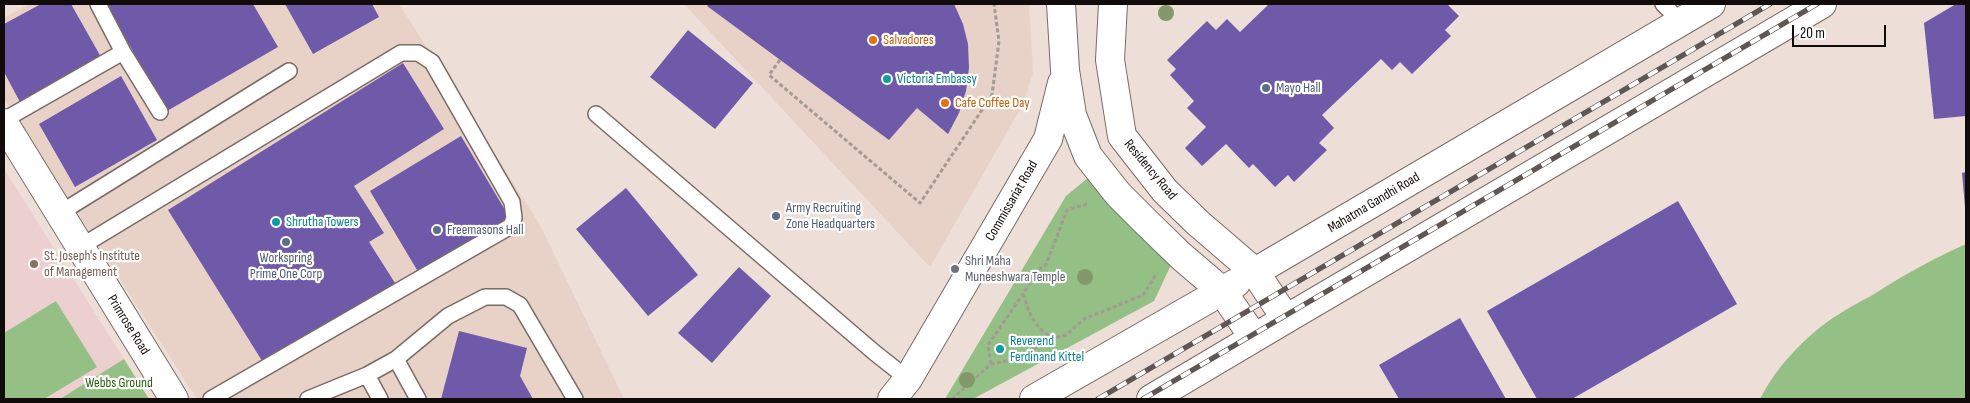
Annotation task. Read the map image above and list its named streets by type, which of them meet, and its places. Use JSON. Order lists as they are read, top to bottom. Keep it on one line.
{"streets":{"main road":["Residency Road","Commissariat Road","Mahatma Gandhi Road","Primrose Road"]},"crossings":[["Residency Road","Mahatma Gandhi Road"],["Commissariat Road","Mahatma Gandhi Road"]],"parks":["Webbs Ground"],"places":["Salvadores","Victoria Embassy","Mayo Hall","Cafe Coffee Day","Army Recruiting Zone Headquarters","Shrutha Towers","Freemasons Hall","Workspring Prime One Corp","St. Joseph's Institute of Management","Shri Maha Muneeshwara Temple","Reverend Ferdinand Kittel"],"scale_bar":"20 m"}
